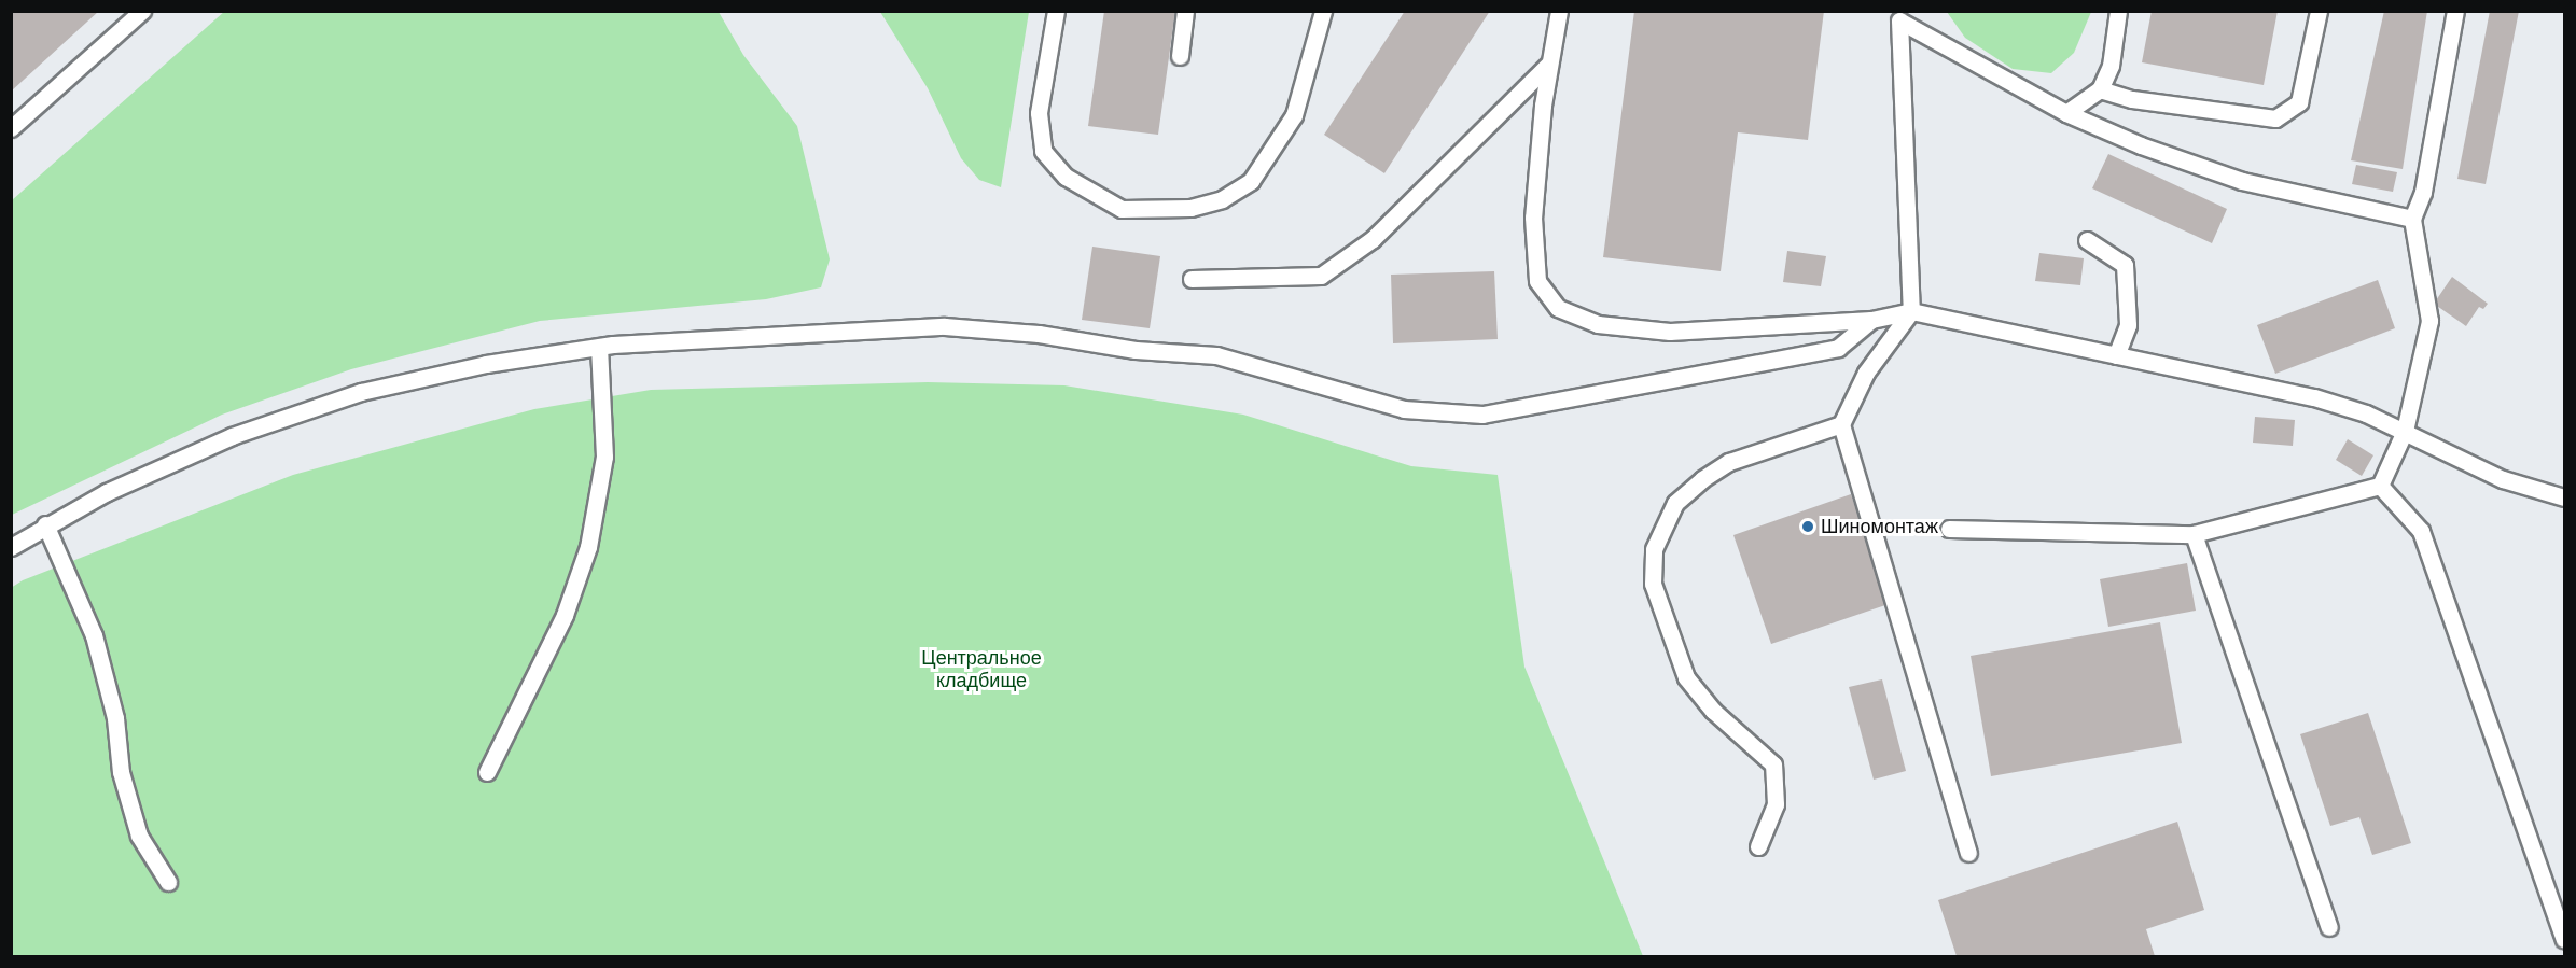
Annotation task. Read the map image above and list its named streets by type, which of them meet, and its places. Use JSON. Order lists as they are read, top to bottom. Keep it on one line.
{"parks":["Центральное кладбище"],"places":["Шиномонтаж"]}
